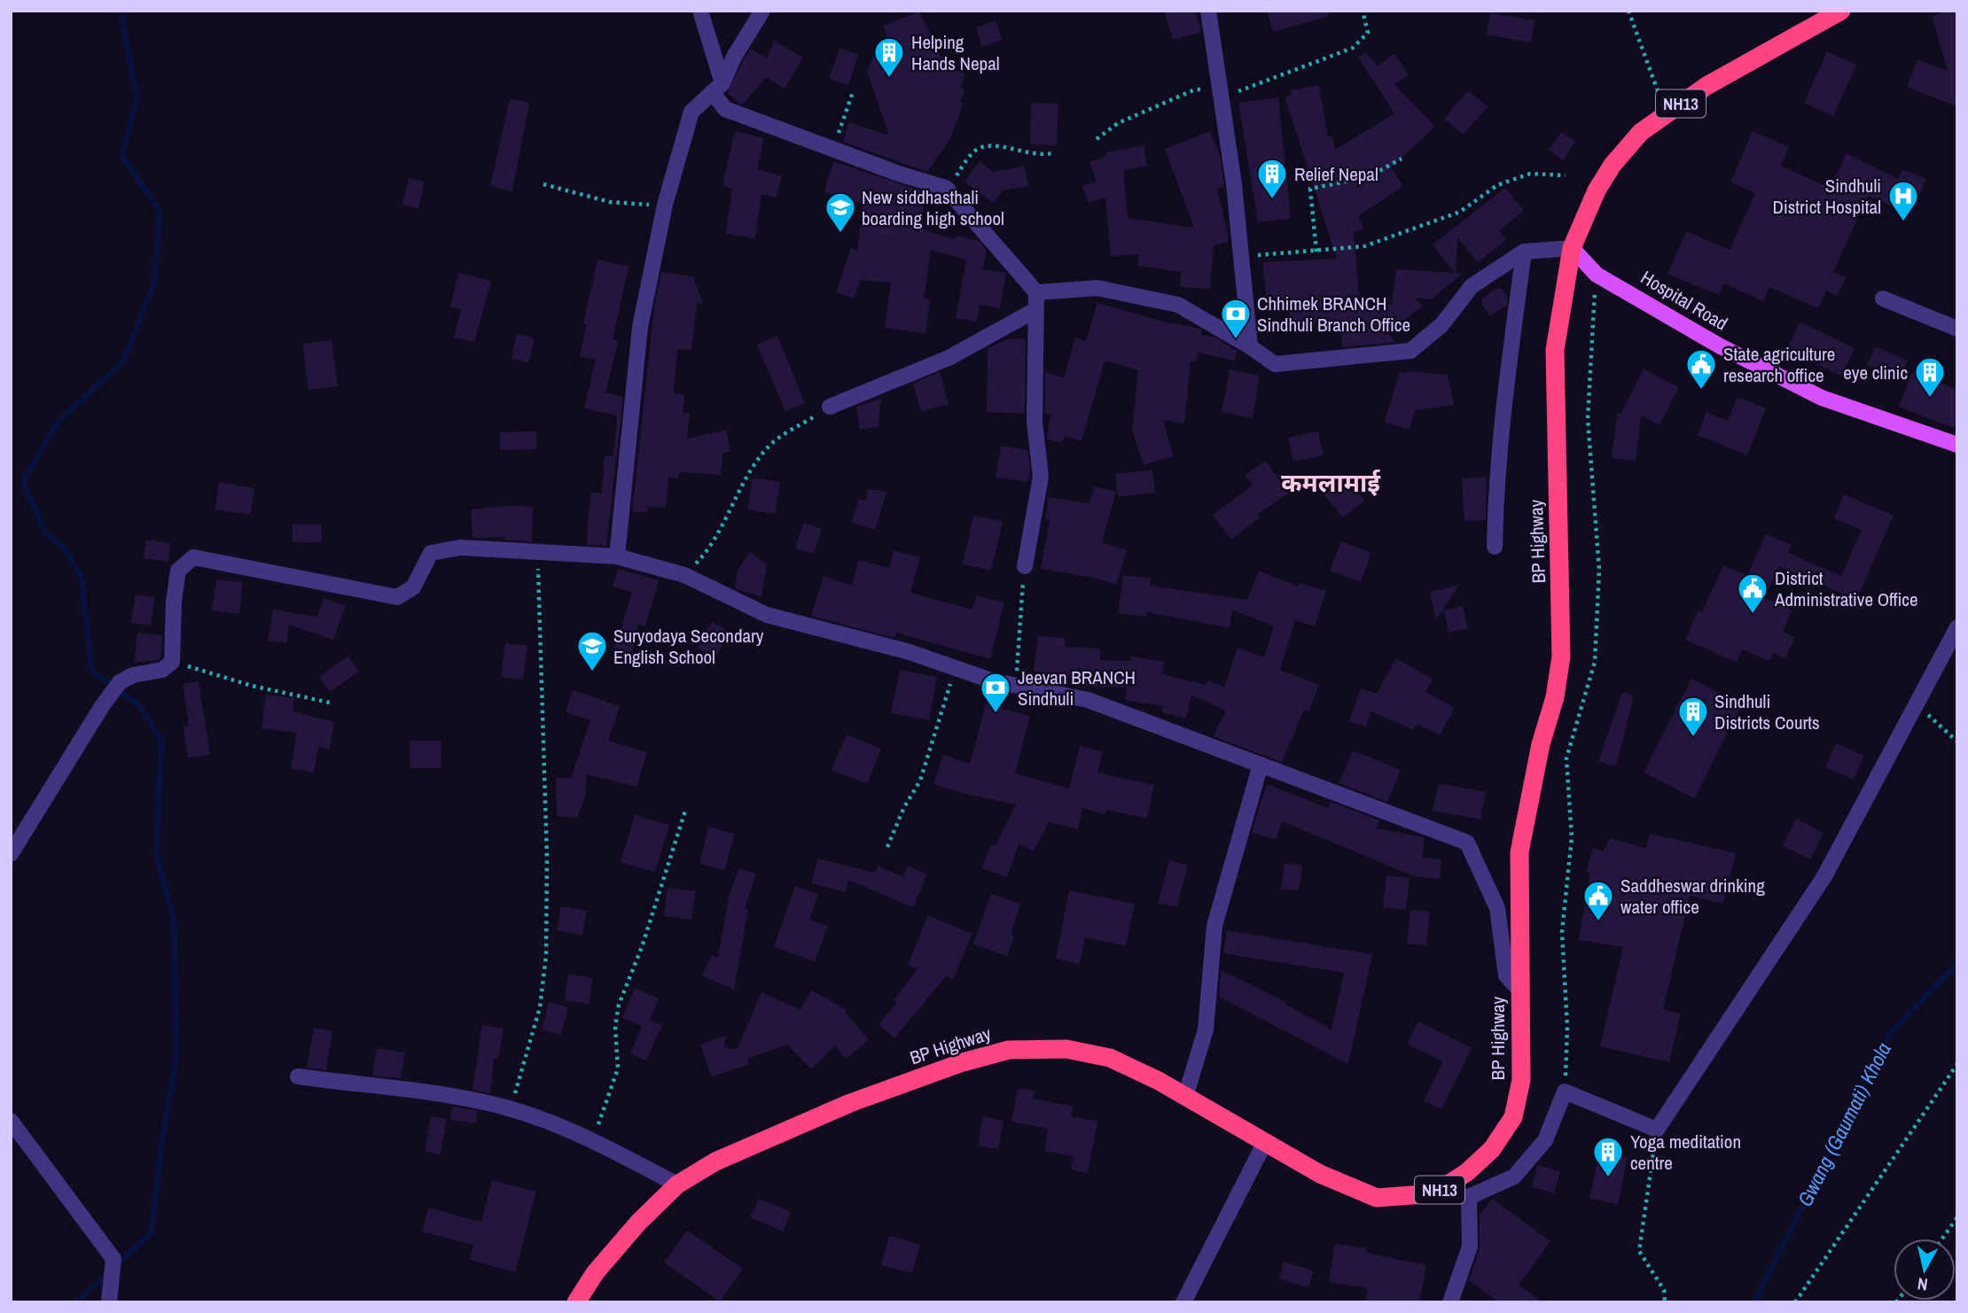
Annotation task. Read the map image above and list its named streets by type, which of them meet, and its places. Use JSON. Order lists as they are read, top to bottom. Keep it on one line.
{"streets":{"highway":["NH13","BP Highway"],"main road":["Hospital Road"]},"crossings":[["Hospital Road","BP Highway"]],"districts":["कमलामाई"],"water":["Gwang (Gaumati) Khola"],"places":{"building":["Helping Hands Nepal","Relief Nepal","eye clinic","Sindhuli Districts Courts","Yoga meditation centre"],"hospital":["Sindhuli District Hospital"],"school or university":["New siddhasthali boarding high school","Suryodaya Secondary English School"],"bank":["Chhimek BRANCH Sindhuli Branch Office","Jeevan BRANCH Sindhuli"],"public building":["State agriculture research office","District Administrative Office","Saddheswar drinking water office"]},"north":"bottom"}
